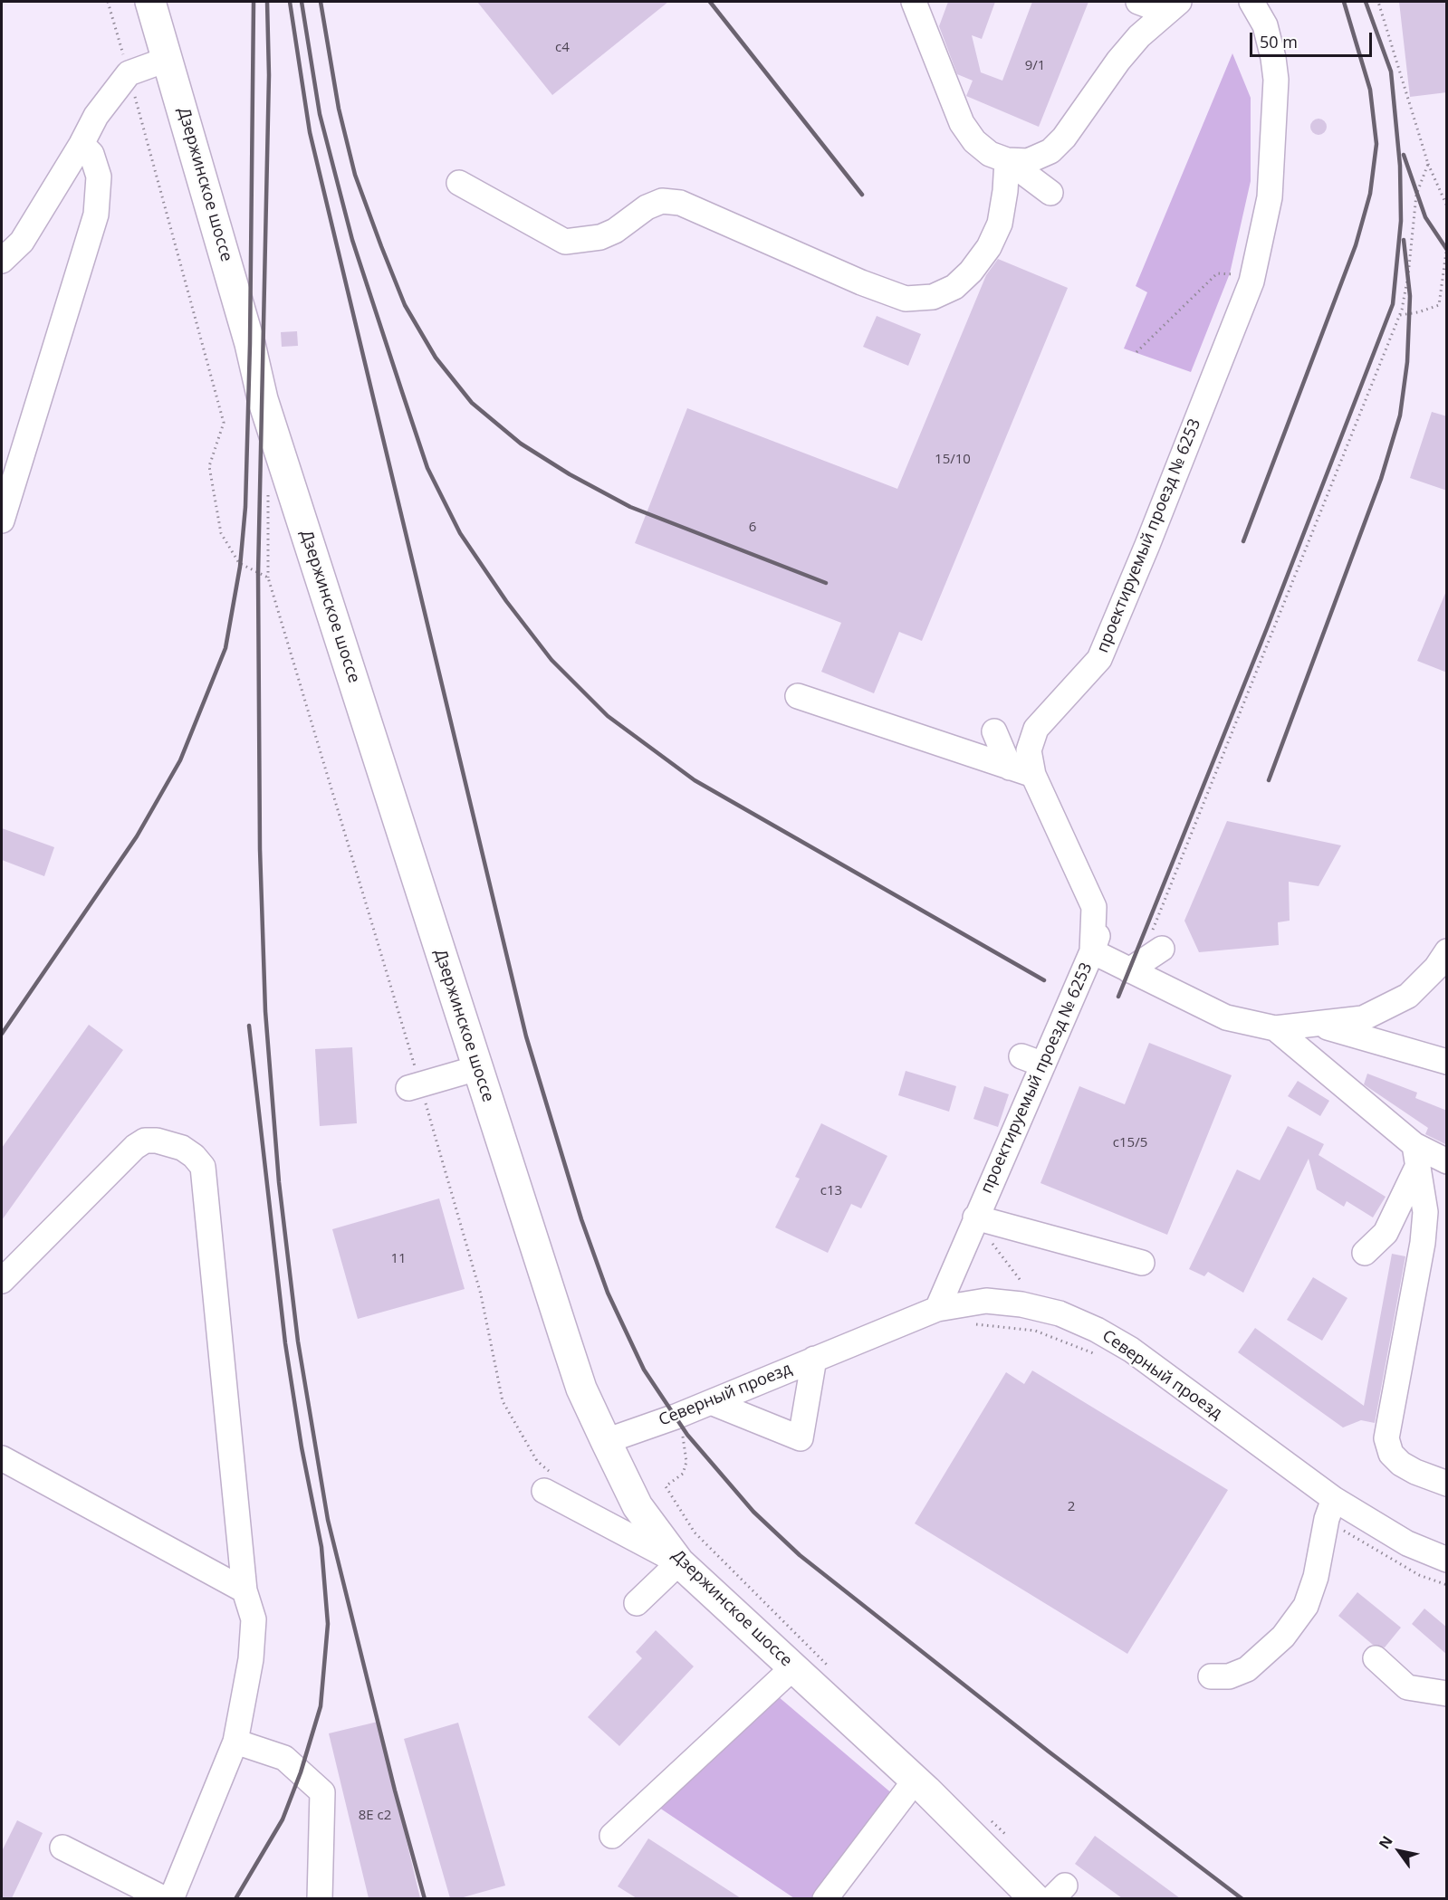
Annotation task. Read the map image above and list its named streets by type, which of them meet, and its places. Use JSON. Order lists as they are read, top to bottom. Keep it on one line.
{"streets":{"main road":["Дзержинское шоссе"],"street":["проектируемый проезд № 6253","Северный проезд"]},"crossings":[["Дзержинское шоссе","Северный проезд"],["проектируемый проезд № 6253","Северный проезд"]],"house_numbers":["с4","9/1","15/10","6","с15/5","с13","11","2","8Е с2"],"scale_bar":"50 m","north":"top left"}
